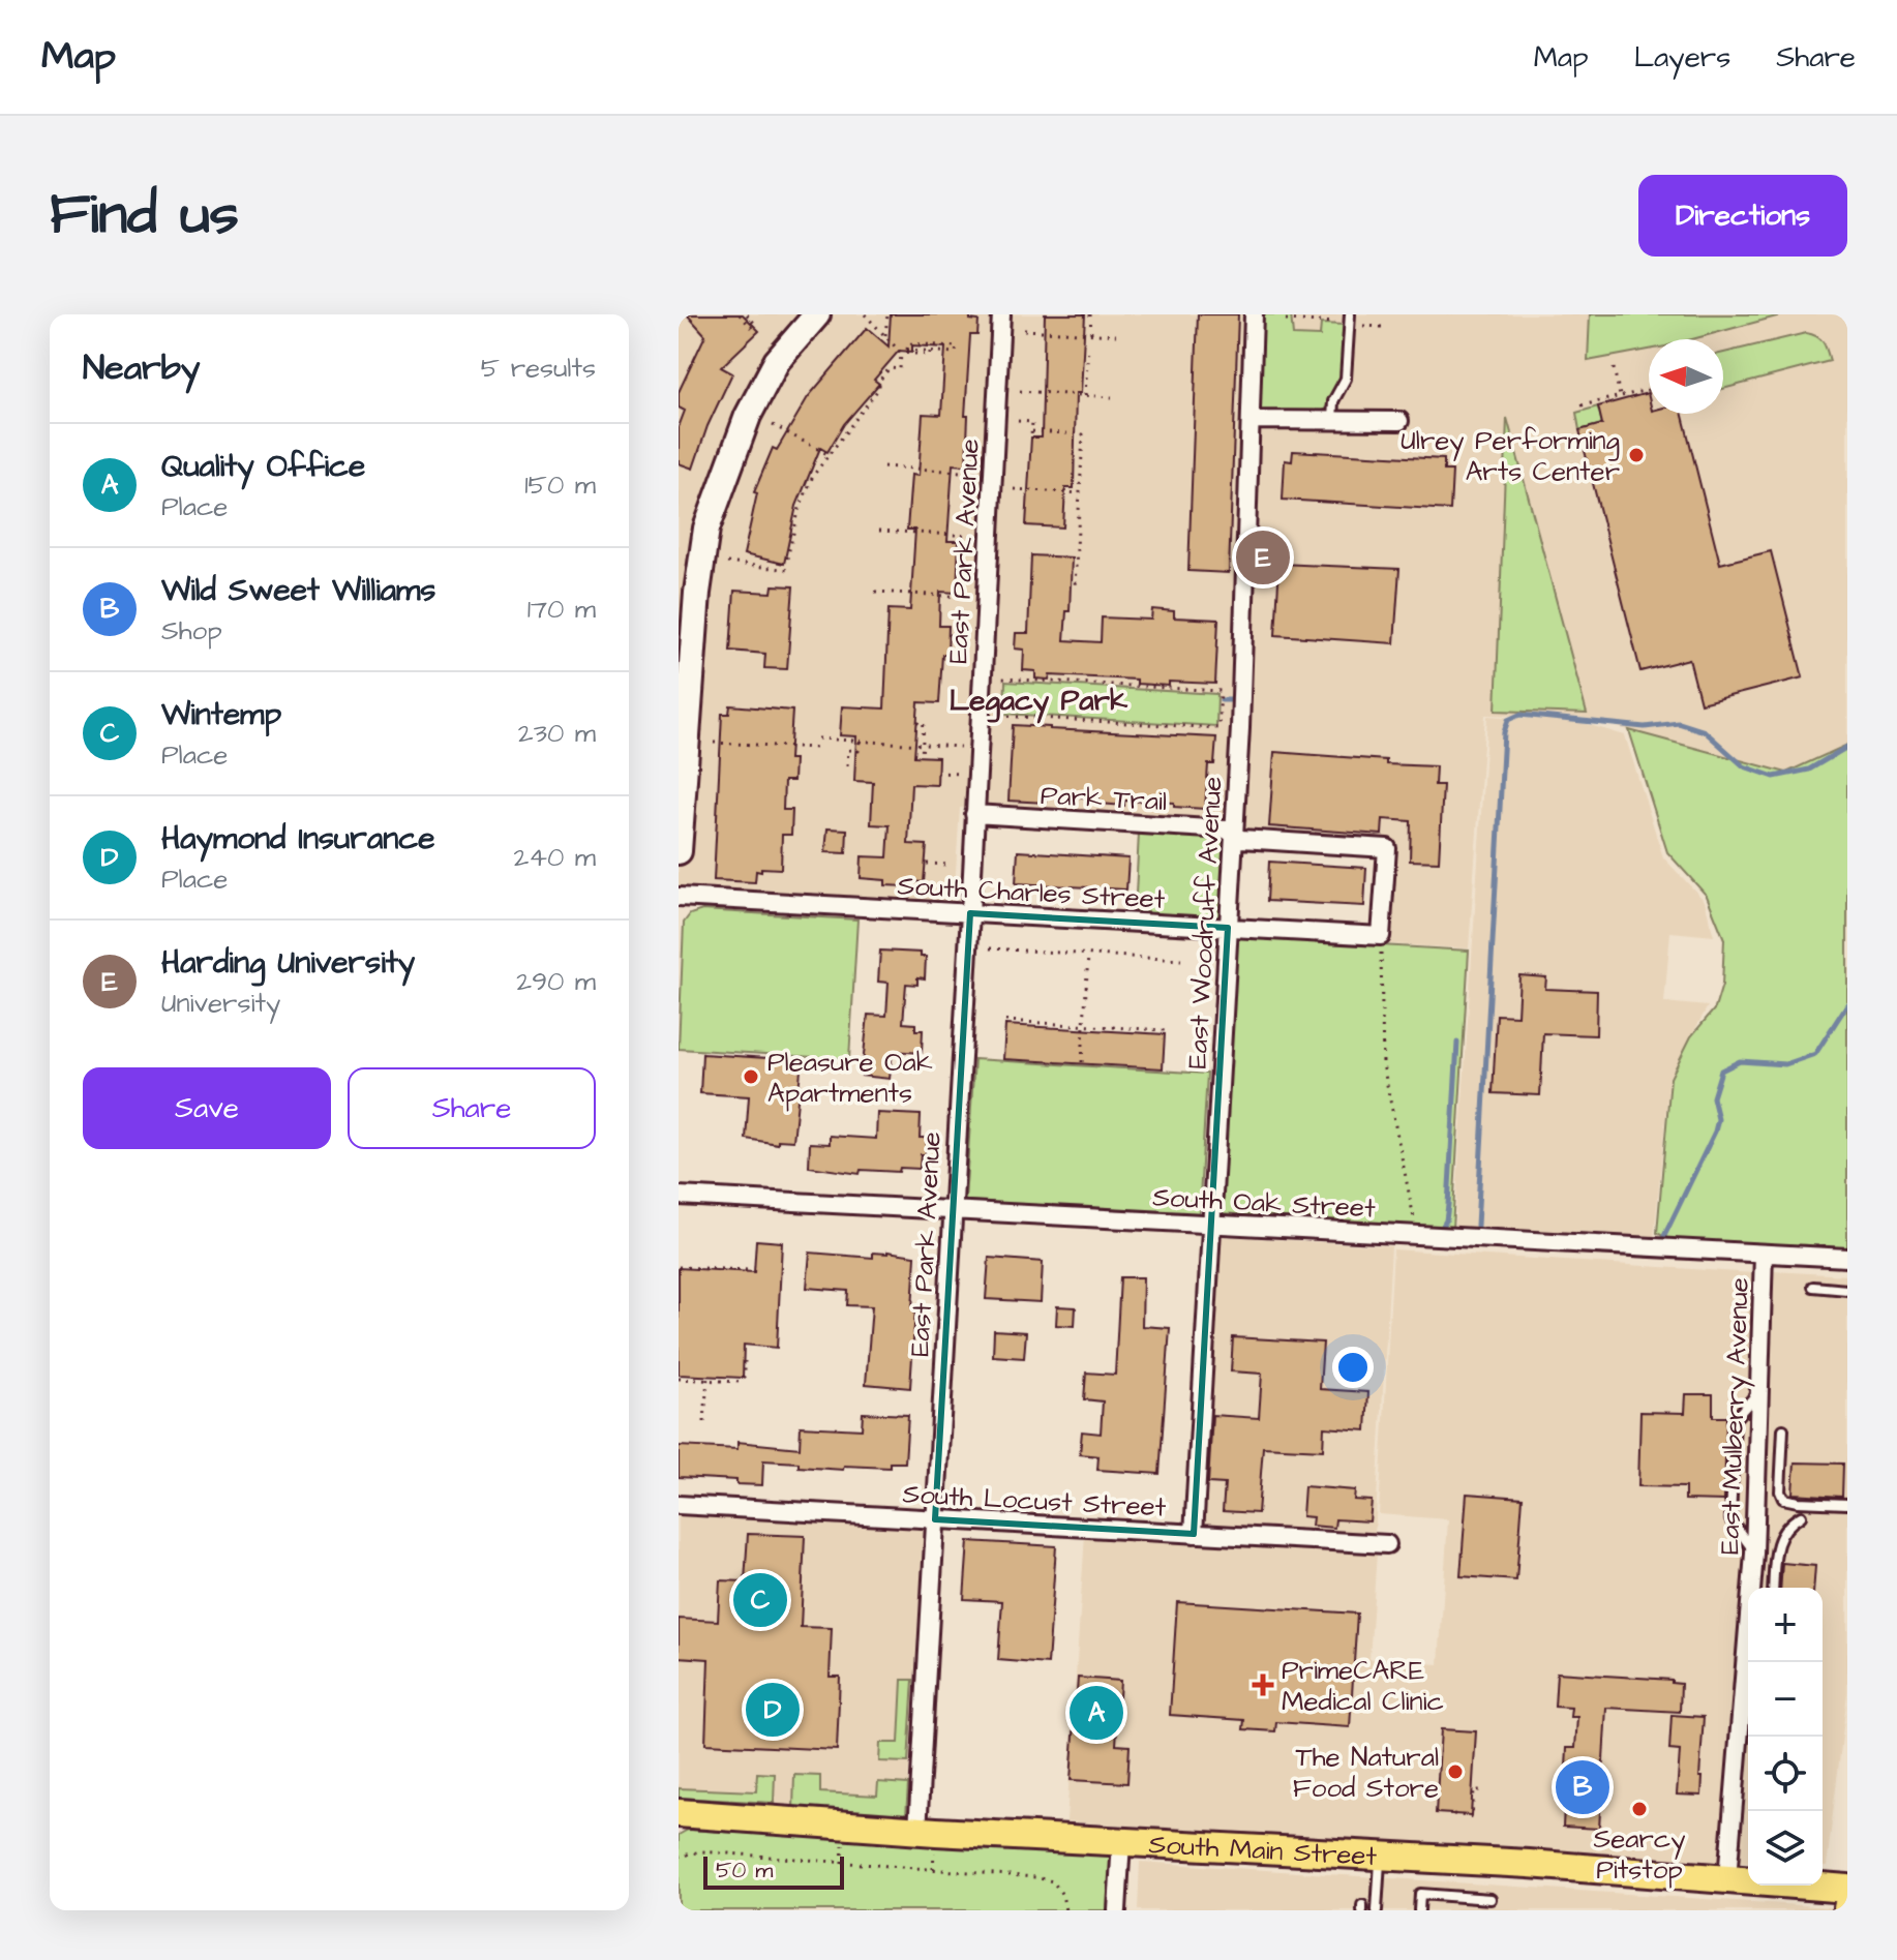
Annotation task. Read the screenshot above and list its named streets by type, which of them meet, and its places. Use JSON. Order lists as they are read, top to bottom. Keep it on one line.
{"streets":{"main road":["South Main Street"],"street":["East Park Avenue","Park Trail","South Charles Street","East Woodruff Avenue","South Oak Street","East Mulberry Avenue","South Locust Street"]},"crossings":[["East Park Avenue","Park Trail"],["East Park Avenue","South Charles Street"],["East Park Avenue","South Oak Street"],["East Park Avenue","South Locust Street"],["East Park Avenue","South Main Street"],["Park Trail","South Charles Street"],["Park Trail","East Woodruff Avenue"],["South Charles Street","East Woodruff Avenue"],["East Woodruff Avenue","South Oak Street"],["East Woodruff Avenue","South Locust Street"],["South Oak Street","East Mulberry Avenue"],["East Mulberry Avenue","South Main Street"]],"districts":["Legacy Park"],"places":{"other":["Ulrey Performing Arts Center","Pleasure Oak Apartments","The Natural Food Store","Searcy Pitstop"],"health":["PrimeCARE Medical Clinic"]},"scale_bar":"50 m","north":"left","page":{"header":"Map","nav":["Map","Layers","Share"],"title":"Find us","buttons":["Directions",["Save","Share"]],"heading":["Nearby","5 results"],"list":[{"mark":"A","name":"Quality Office","note":"Place","value":"150 m"},{"mark":"B","name":"Wild Sweet Williams","note":"Shop","value":"170 m"},{"mark":"C","name":"Wintemp","note":"Place","value":"230 m"},{"mark":"D","name":"Haymond Insurance","note":"Place","value":"240 m"},{"mark":"E","name":"Harding University","note":"University","value":"290 m"}],"pins":["E","C","D","A","B"],"map_buttons":["+","−"],"scale":"50 m"}}
